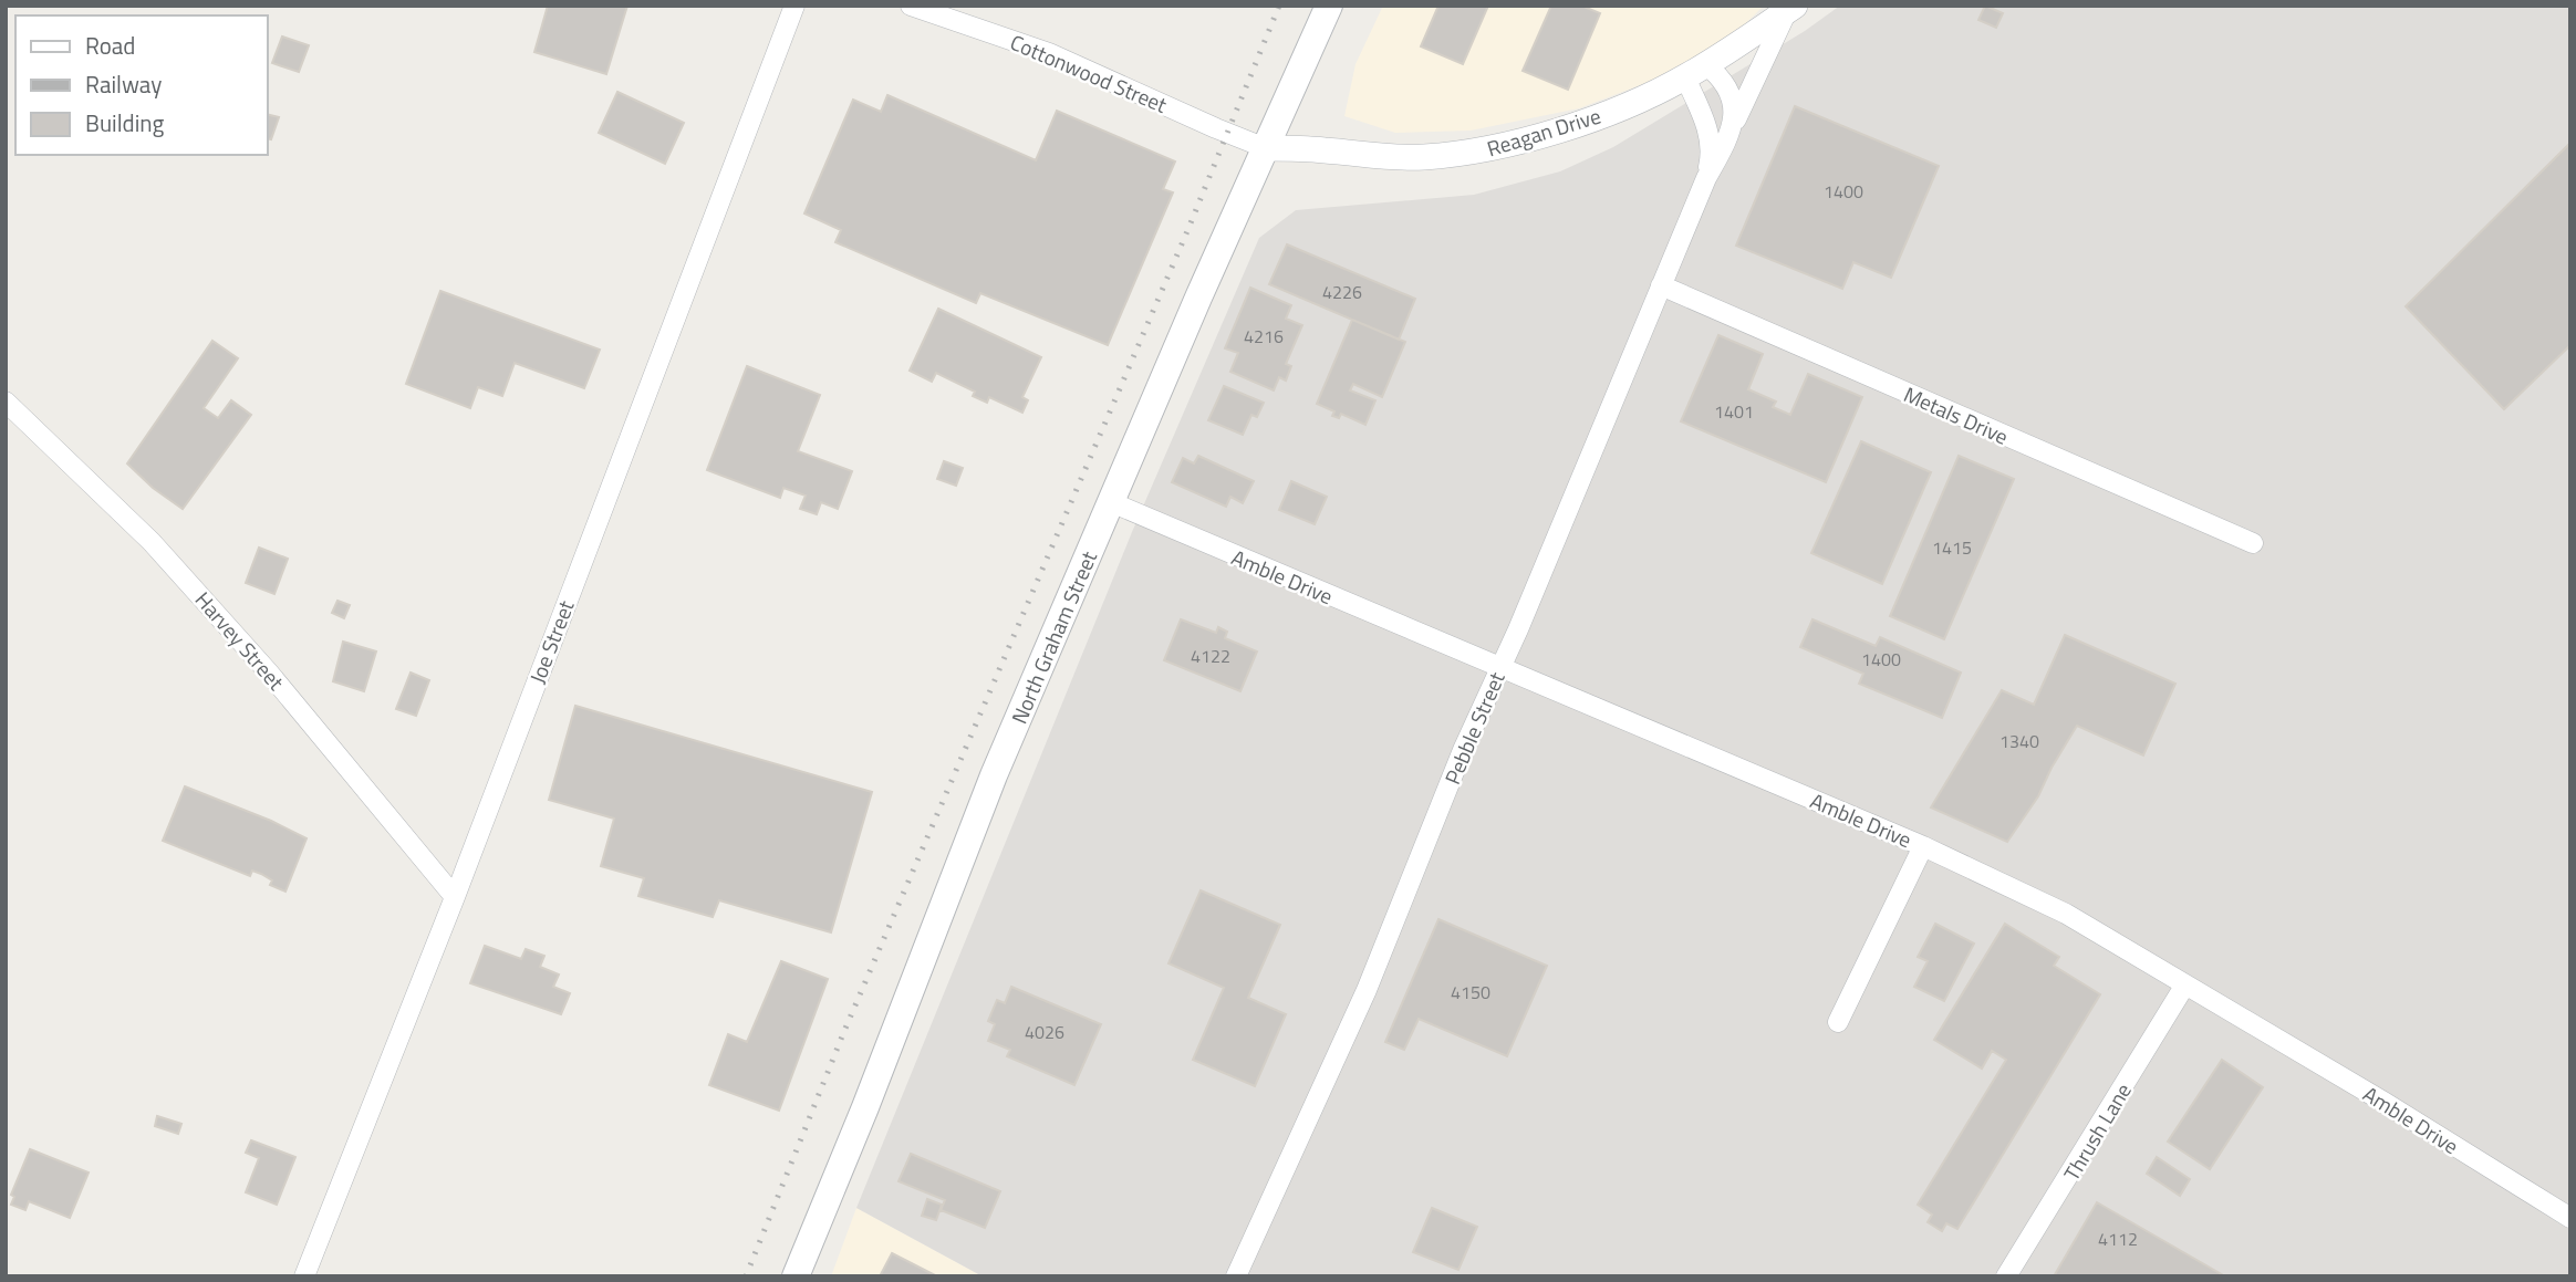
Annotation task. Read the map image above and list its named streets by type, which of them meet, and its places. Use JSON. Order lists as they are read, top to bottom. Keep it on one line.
{"streets":{"main road":["North Graham Street"],"street":["Cottonwood Street","Reagan Drive","Metals Drive","Amble Drive","Harvey Street","Joe Street","Pebble Street","Thrush Lane"]},"crossings":[["Cottonwood Street","Reagan Drive"],["Cottonwood Street","North Graham Street"],["Reagan Drive","North Graham Street"],["Reagan Drive","Pebble Street"],["Metals Drive","Pebble Street"],["Amble Drive","North Graham Street"],["Amble Drive","Pebble Street"],["Amble Drive","Thrush Lane"],["Harvey Street","Joe Street"]],"house_numbers":["1400","4226","4216","1401","1415","4122","1400","1340","4150","4026","4112"],"legend":["Road","Railway","Building"]}
